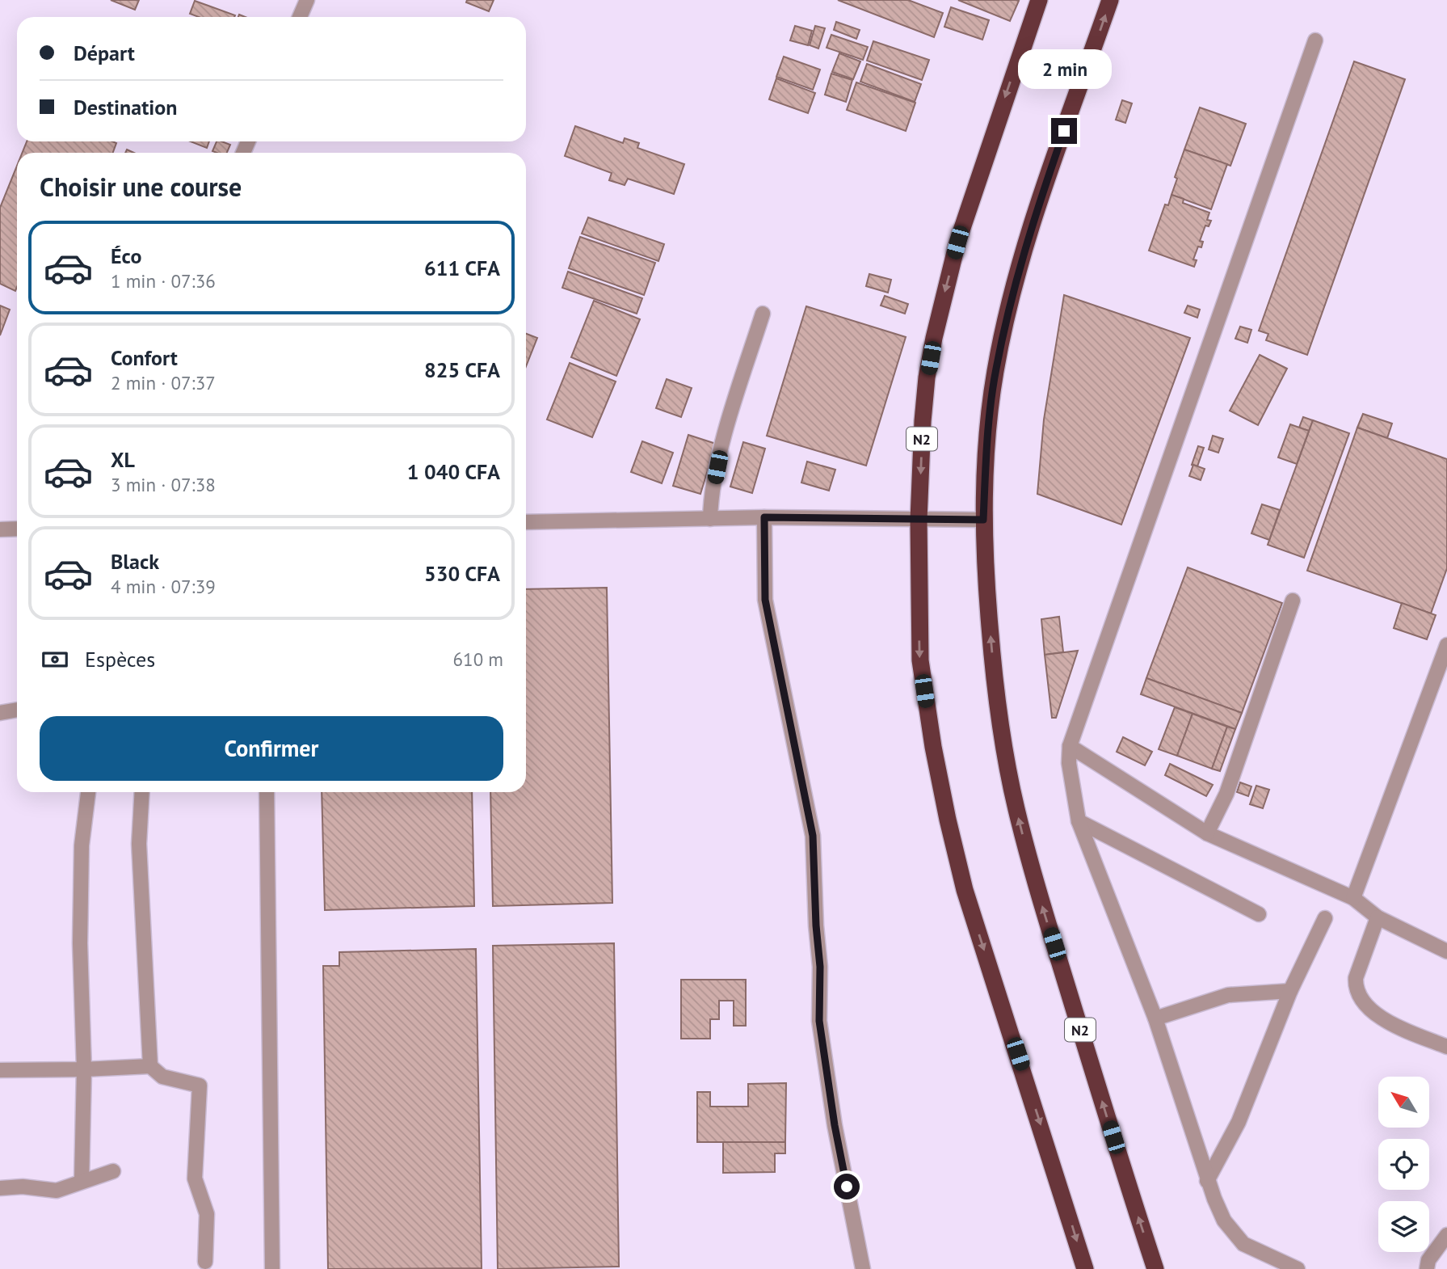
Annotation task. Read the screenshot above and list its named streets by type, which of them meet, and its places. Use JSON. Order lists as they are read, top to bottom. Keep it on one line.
{"streets":{"highway":["N2"]},"north":"top left","page":{"banner":["Départ","Destination"],"bubble":"2 min","heading":"Choisir une course","list":[{"name":"Éco","note":"1 min · 07:36","value":"611 CFA"},{"name":"Confort","note":"2 min · 07:37","value":"825 CFA"},{"name":"XL","note":"3 min · 07:38","value":"1 040 CFA"},{"name":"Black","note":"4 min · 07:39","value":"530 CFA"}],"pay":["Espèces","610 m"],"buttons":"Confirmer"}}
